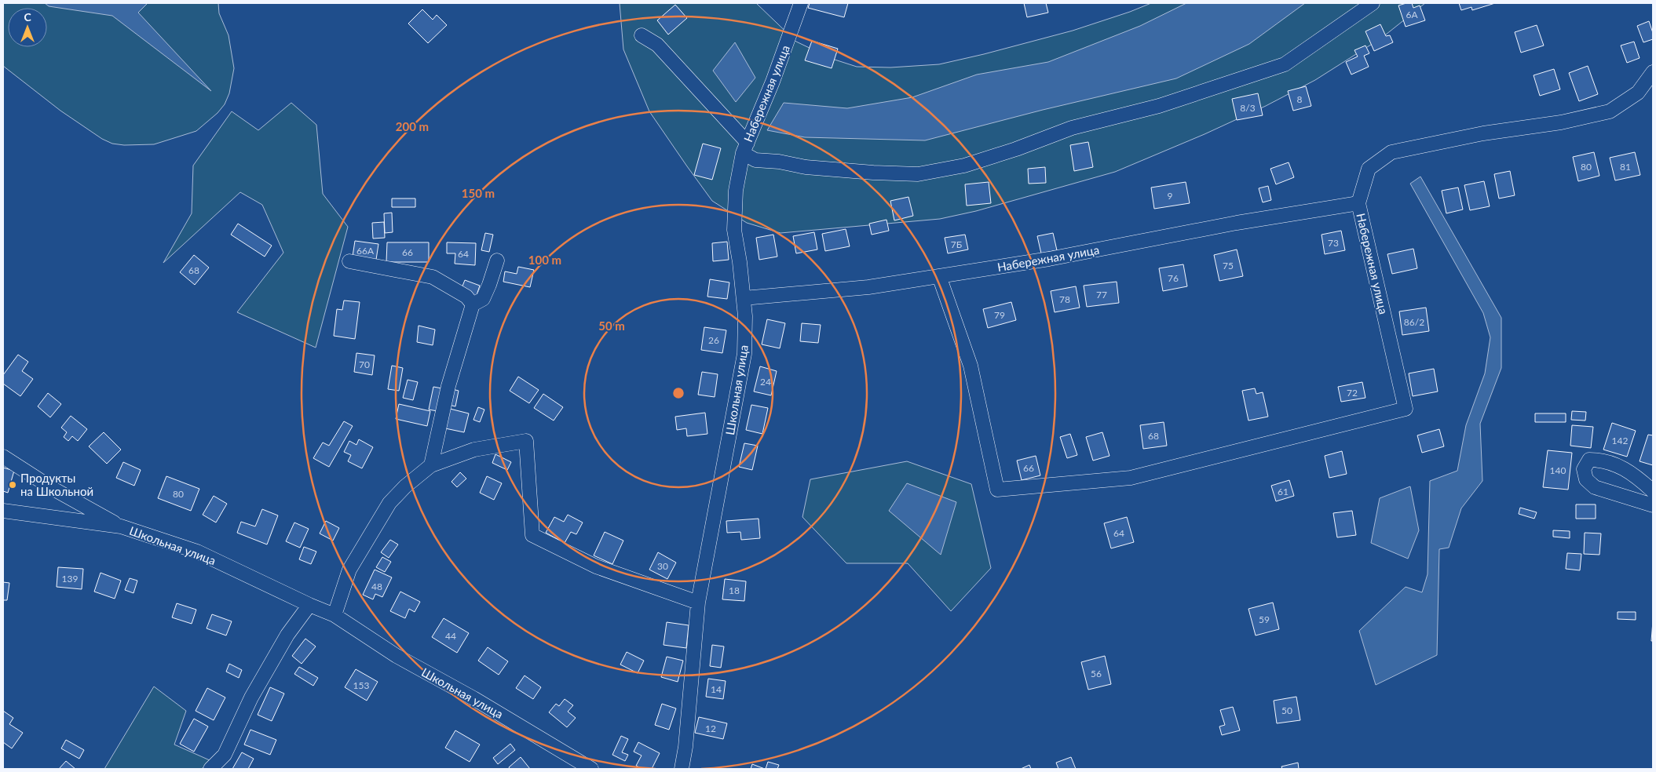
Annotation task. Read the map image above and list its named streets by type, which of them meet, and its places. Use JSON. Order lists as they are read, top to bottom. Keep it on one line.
{"streets":{"street":["Набережная улица","Школьная улица"]},"crossings":[["Набережная улица","Школьная улица"]],"places":["Продукты на Школьной"],"house_numbers":["6А","8","8/3","80","81","9","73","7Б","66А","66","64","75","68","76","77","78","79","86/2","26","70","24","72","68","142","66","140","61","80","64","30","139","48","18","59","44","56","153","14","50","12"],"north":"top","rings":["200 m","150 m","100 m","50 m"]}
